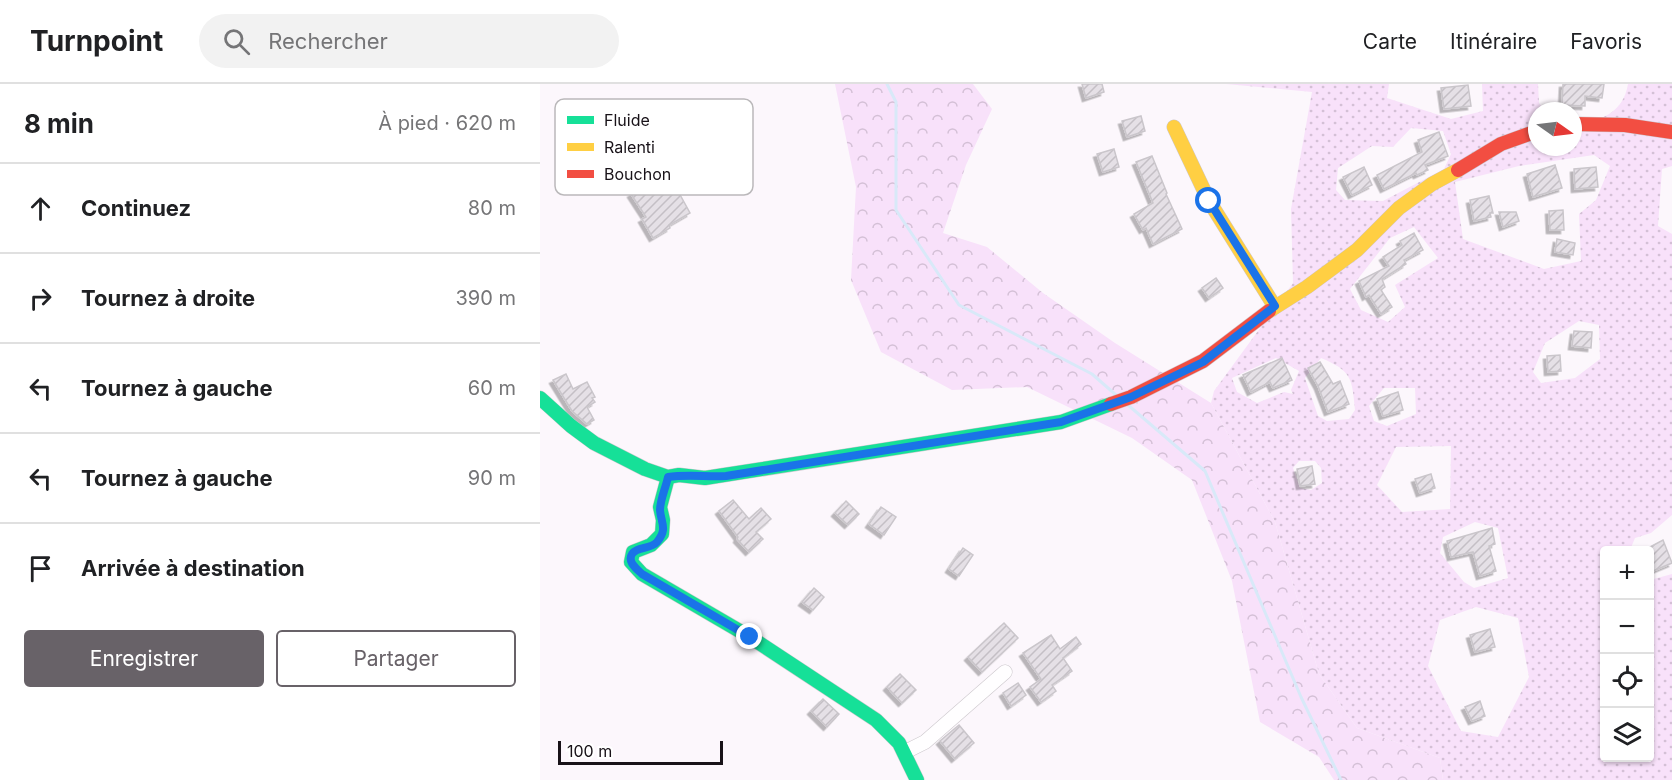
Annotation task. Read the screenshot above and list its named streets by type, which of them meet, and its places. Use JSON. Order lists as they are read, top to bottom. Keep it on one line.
{"legend":["Fluide","Ralenti","Bouchon"],"scale_bar":"100 m","north":"right","page":{"header":"Turnpoint","search":"Rechercher","nav":["Carte","Itinéraire","Favoris"],"heading":["8 min","À pied · 620 m"],"list":[["Continuez","80 m"],["Tournez à droite","390 m"],["Tournez à gauche","60 m"],["Tournez à gauche","90 m"],"Arrivée à destination"],"map_buttons":["+","−"],"buttons":["Enregistrer","Partager"],"scale":"100 m"}}
